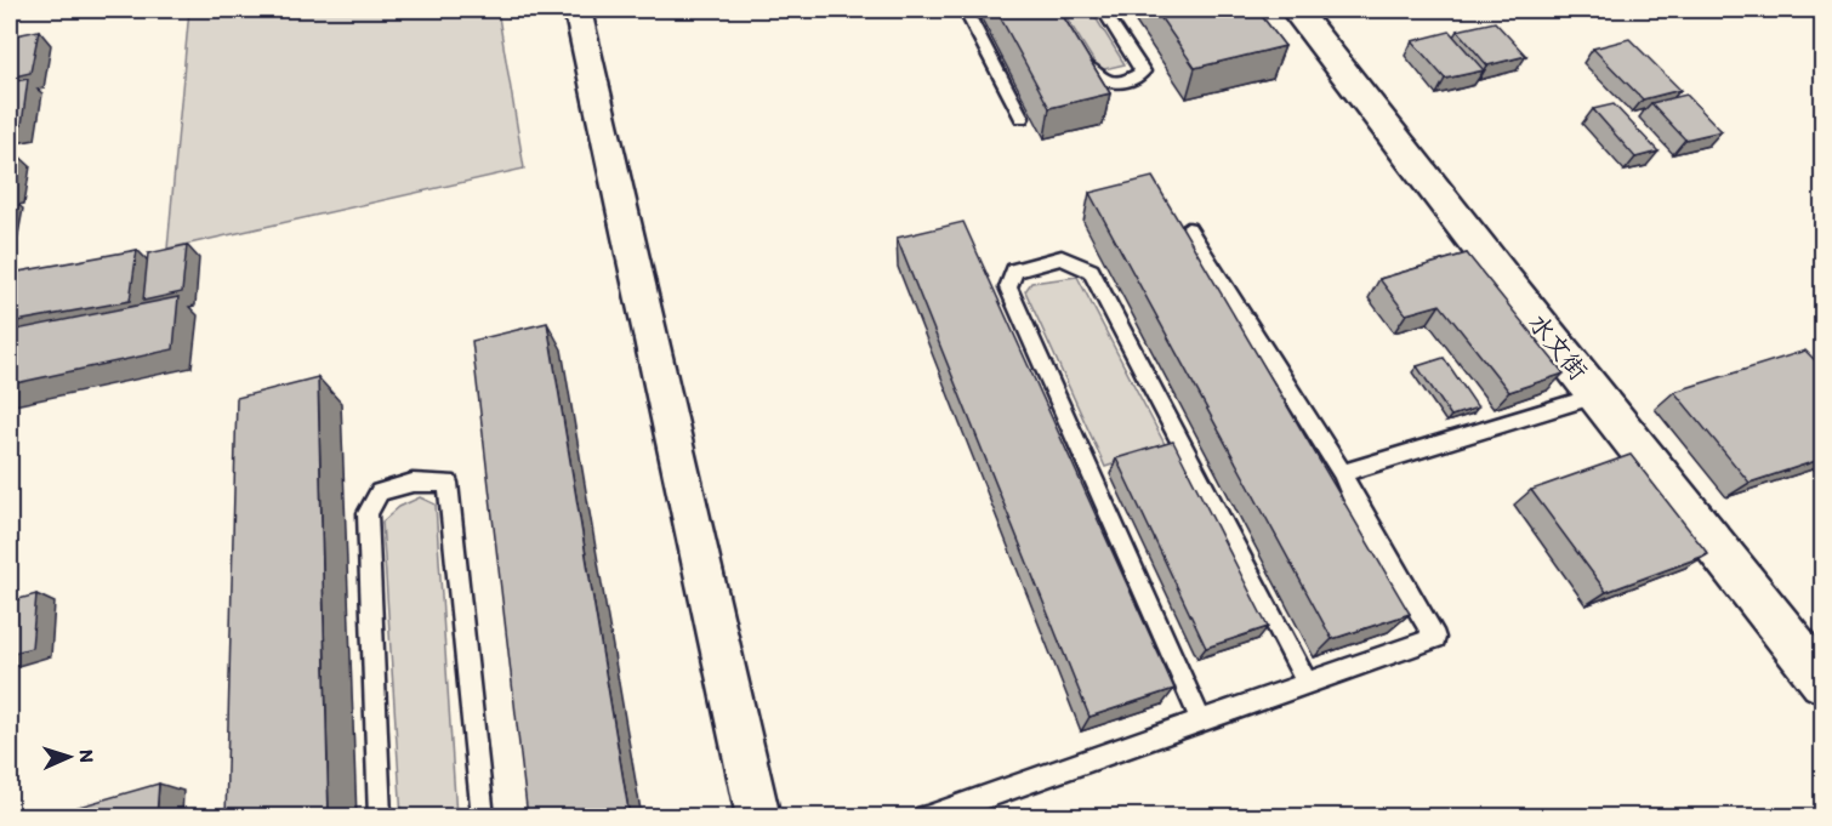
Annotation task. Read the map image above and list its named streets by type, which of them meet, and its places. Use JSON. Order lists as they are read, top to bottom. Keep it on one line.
{"streets":{"street":["水文街"]},"north":"right"}
